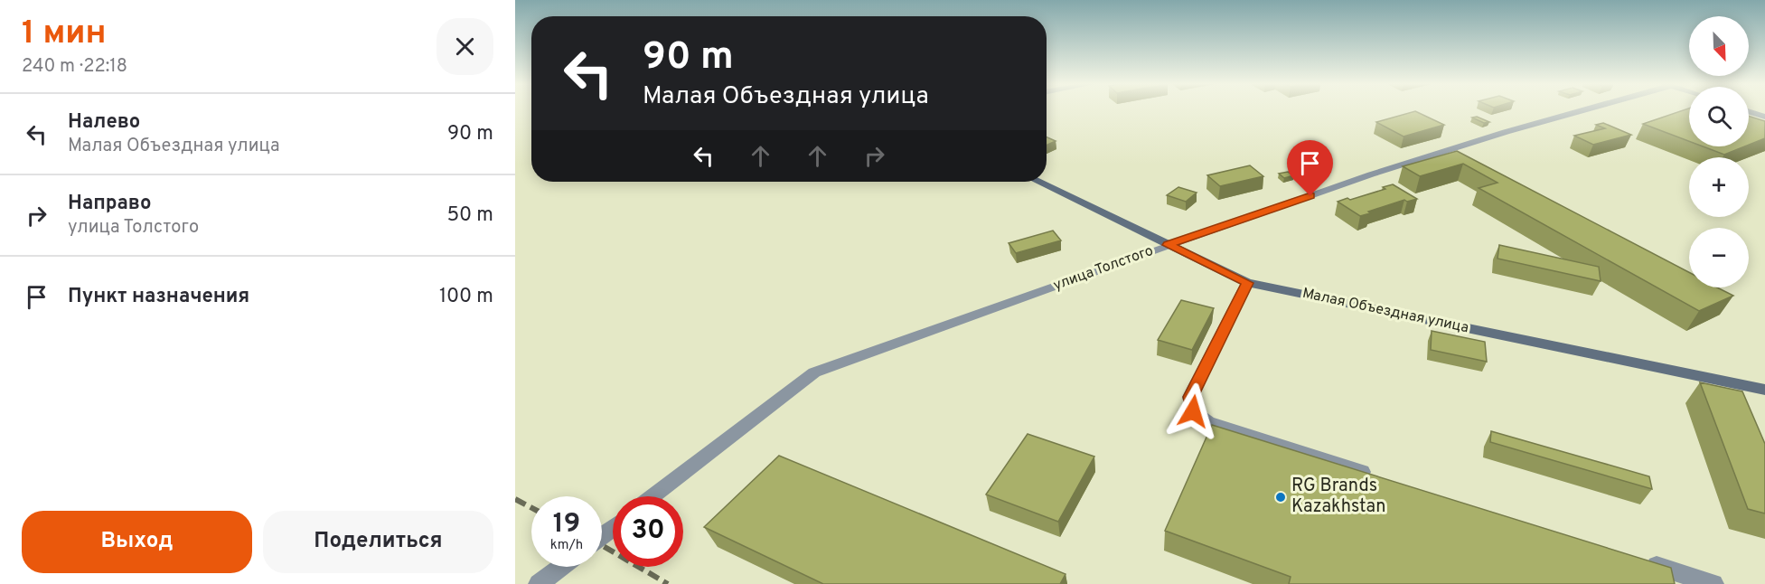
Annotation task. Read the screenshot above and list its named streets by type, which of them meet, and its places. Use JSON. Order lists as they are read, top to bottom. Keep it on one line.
{"streets":{"street":["улица Толстого","Малая Объездная улица"]},"crossings":[["улица Толстого","Малая Объездная улица"]],"places":["RG Brands Kazakhstan"],"north":"bottom right","page":{"heading":["1 мин","240 m · 22:18"],"map_buttons":["+","−"],"turn":["90 m","Малая Объездная улица"],"list":[{"name":"Налево","note":"Малая Объездная улица","value":"90 m"},{"name":"Направо","note":"улица Толстого","value":"50 m"},{"name":"Пункт назначения","value":"100 m"}],"speed":"19 km/h","limit":"30","buttons":["Выход","Поделиться"]}}
